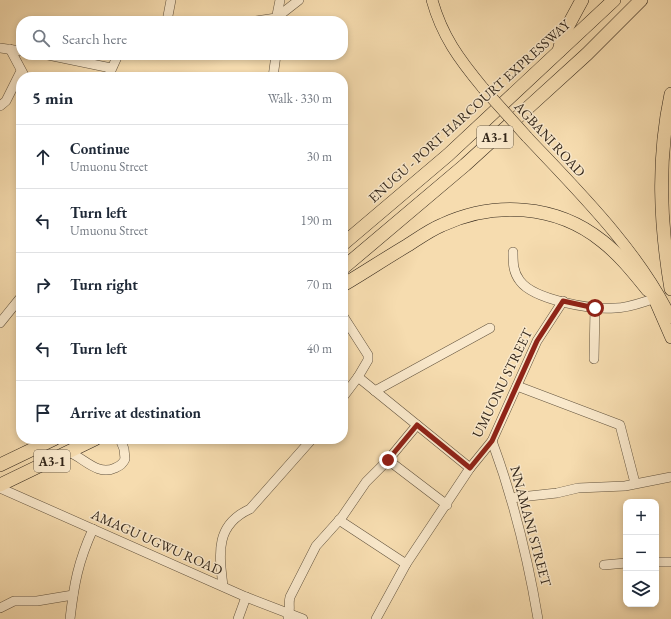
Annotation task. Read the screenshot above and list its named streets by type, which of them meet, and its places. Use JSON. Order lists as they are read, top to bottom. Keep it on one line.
{"streets":{"highway":["ENUGU - PORT HARCOURT EXPRESSWAY","A3-1"],"main road":["AGBANI ROAD"],"street":["UMUONU STREET","NNAMANI STREET","AMAGU UGWU ROAD"]},"crossings":[["A3-1","AMAGU UGWU ROAD"],["UMUONU STREET","NNAMANI STREET"]],"page":{"search":"Search here","heading":["5 min","Walk · 330 m"],"list":[["Continue","Umuonu Street","30 m"],["Turn left","Umuonu Street","190 m"],["Turn right","70 m"],["Turn left","40 m"],"Arrive at destination"],"map_buttons":["+","−"]}}
